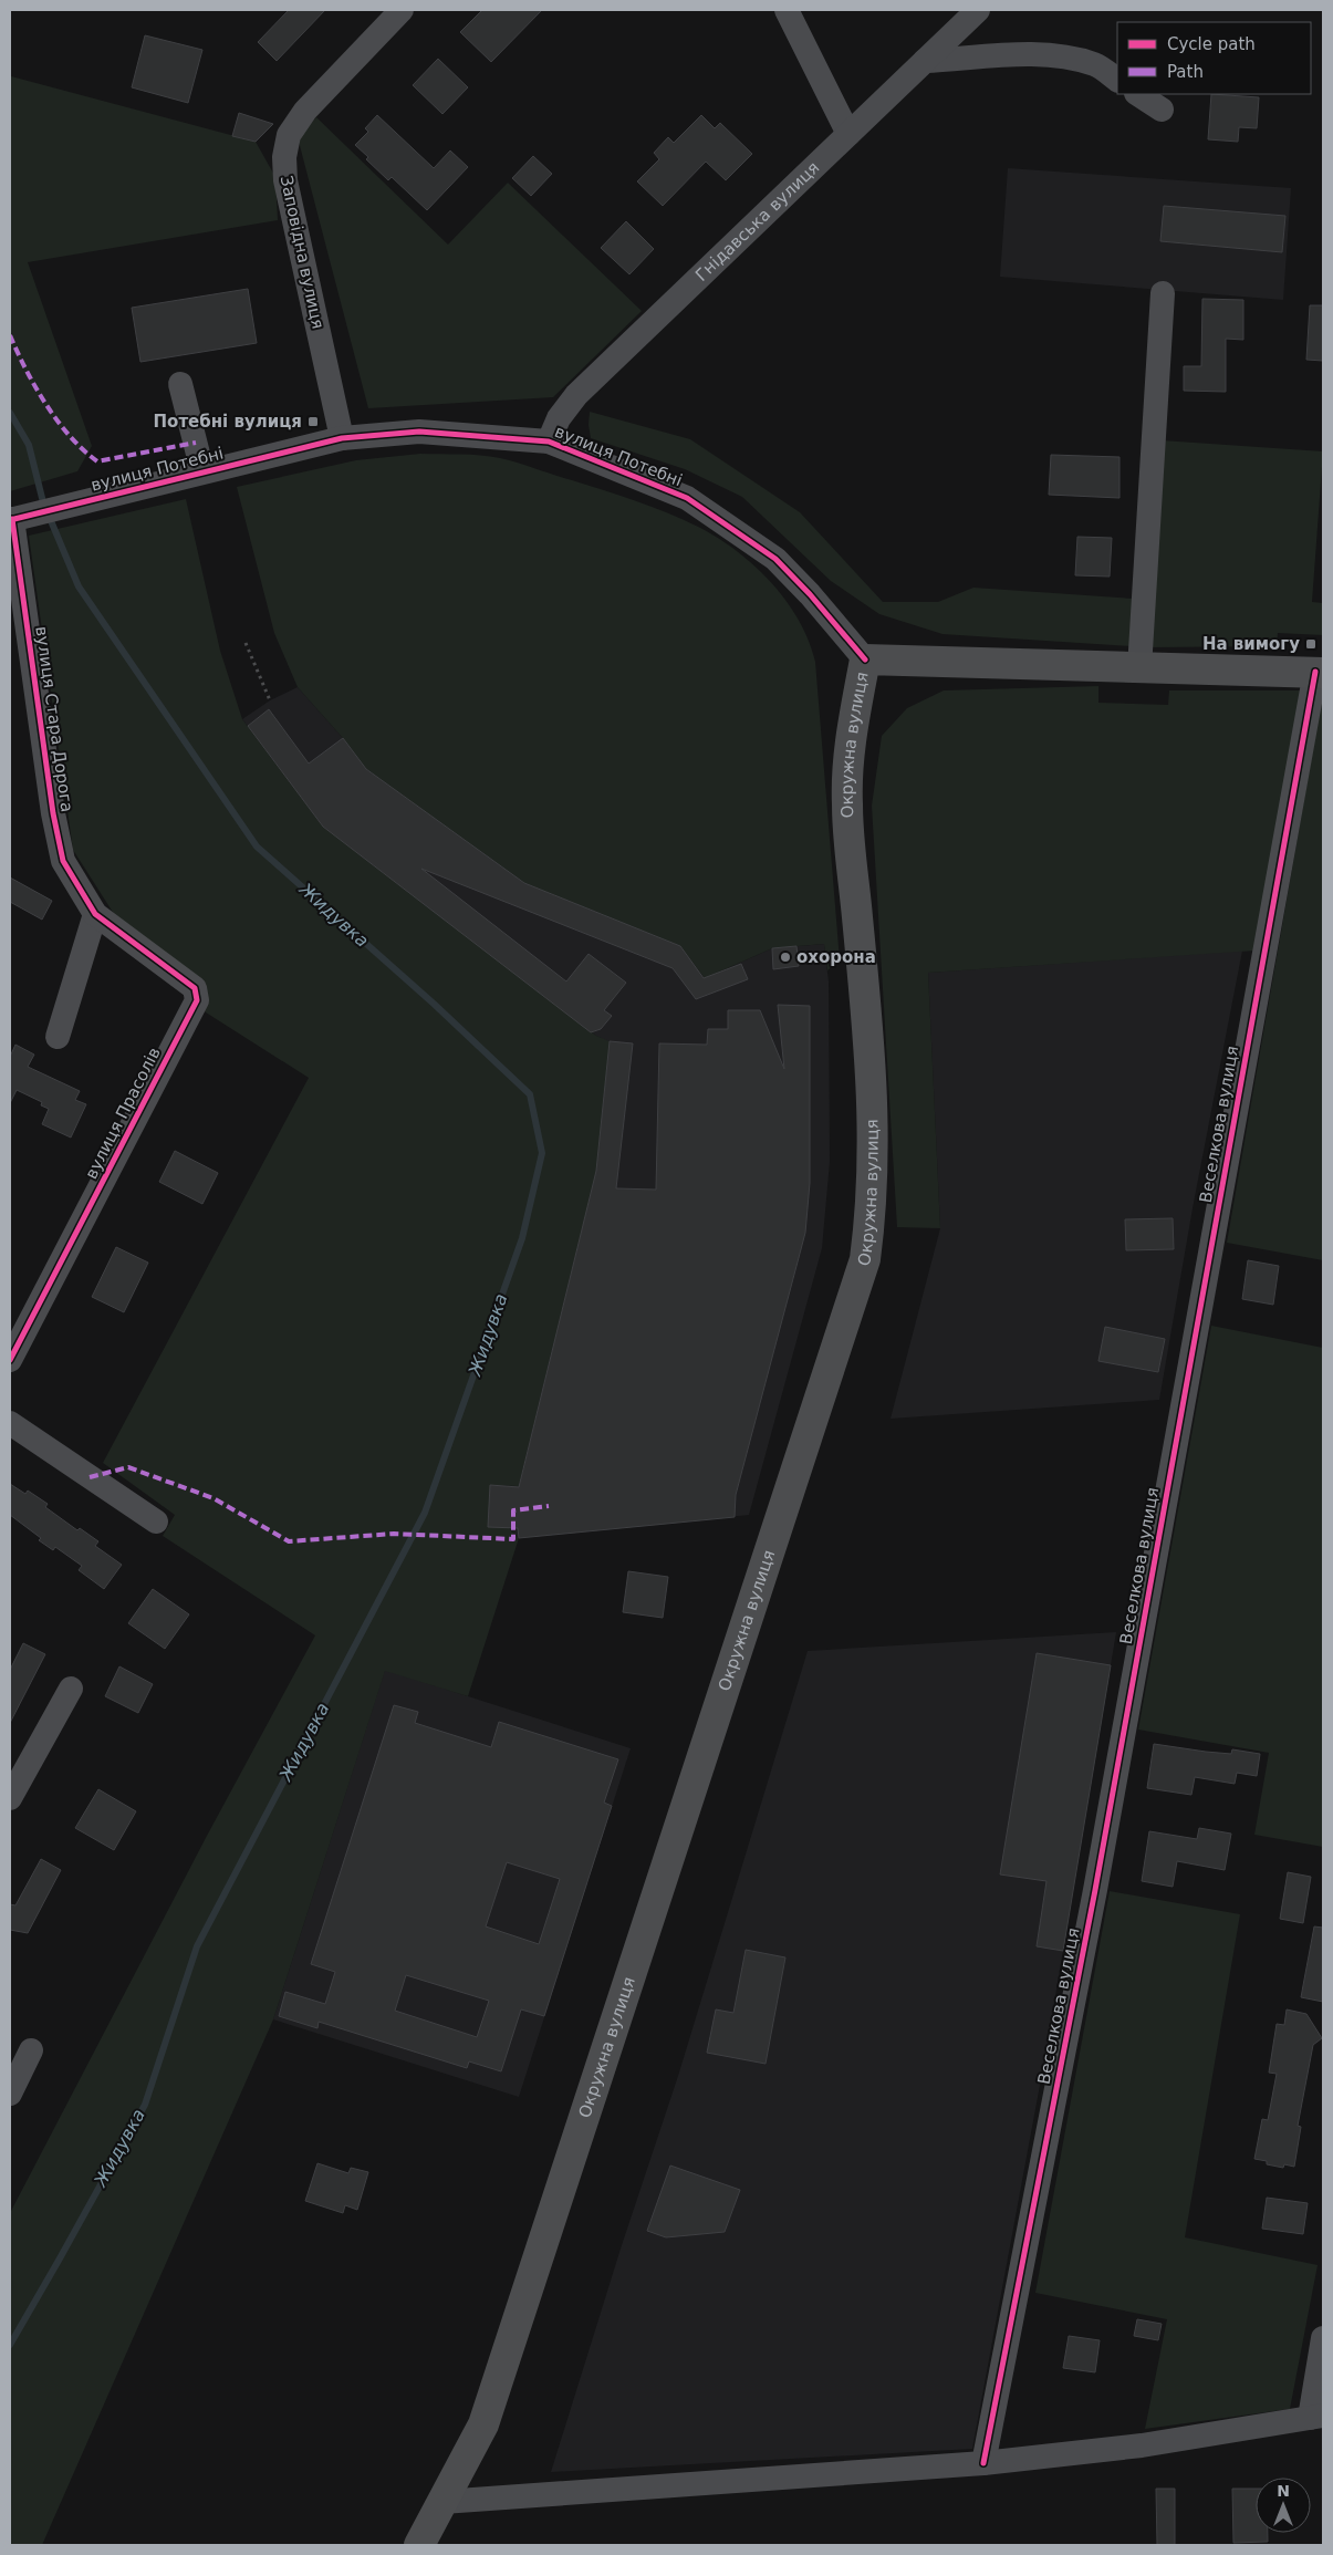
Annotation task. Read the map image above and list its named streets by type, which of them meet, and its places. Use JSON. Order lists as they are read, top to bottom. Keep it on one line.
{"streets":{"main road":["Окружна вулиця"],"street":["Гнідавська вулиця","Заповідна вулиця","вулиця Потебні","вулиця Стара Дорога","вулиця Прасолів","Веселкова вулиця"]},"crossings":[["Гнідавська вулиця","вулиця Потебні"],["Заповідна вулиця","вулиця Потебні"],["вулиця Потебні","вулиця Стара Дорога"],["вулиця Потебні","Окружна вулиця"],["вулиця Стара Дорога","вулиця Прасолів"]],"water":["Жидувка"],"places":{"transit":["Потебні вулиця","На вимогу"],"other":["охорона"]},"legend":["Cycle path","Path"],"north":"top"}
